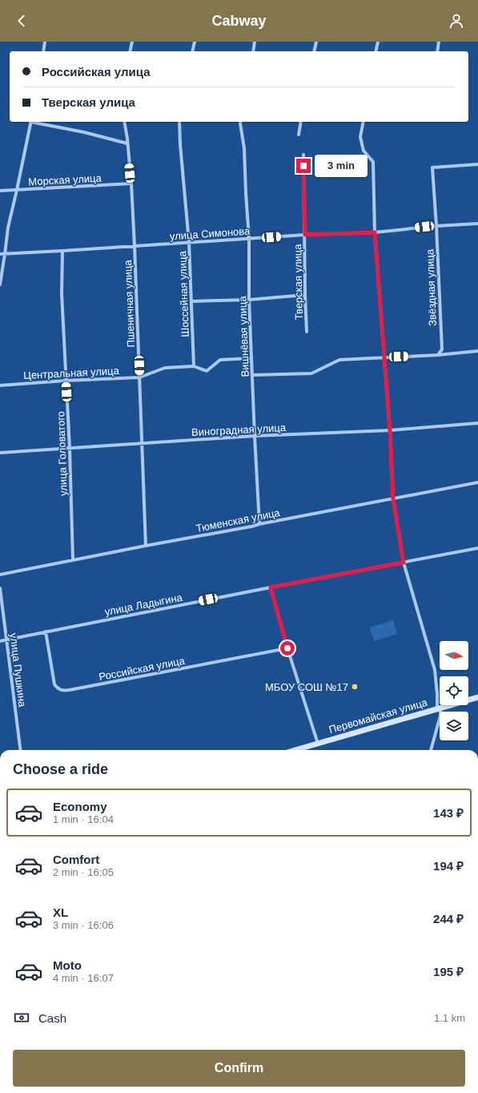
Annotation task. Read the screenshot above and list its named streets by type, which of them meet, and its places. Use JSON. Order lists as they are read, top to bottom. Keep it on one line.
{"streets":{"street":["Морская улица","улица Симонова","Тверская улица","Звёздная улица","Шоссейная улица","Пшеничная улица","Вишнёвая улица","Центральная улица","Виноградная улица","улица Головатого","Тюменская улица","улица Ладыгина","Российская улица","улица Пушкина","Первомайская улица"]},"crossings":[["Морская улица","Пшеничная улица"],["улица Симонова","Тверская улица"],["улица Симонова","Звёздная улица"],["улица Симонова","Шоссейная улица"],["улица Симонова","Пшеничная улица"],["улица Симонова","Вишнёвая улица"],["улица Симонова","улица Головатого"],["Шоссейная улица","Центральная улица"],["Пшеничная улица","Центральная улица"],["Пшеничная улица","Виноградная улица"],["Пшеничная улица","Тюменская улица"],["Вишнёвая улица","Центральная улица"],["Вишнёвая улица","Виноградная улица"],["Вишнёвая улица","Тюменская улица"],["Центральная улица","улица Головатого"],["Виноградная улица","улица Головатого"],["улица Головатого","Тюменская улица"],["улица Ладыгина","Российская улица"],["улица Ладыгина","улица Пушкина"]],"places":["МБОУ СОШ №17"],"north":"right","page":{"header":"Cabway","banner":["Российская улица","Тверская улица"],"bubble":"3 min","heading":"Choose a ride","list":[{"name":"Economy","note":"1 min · 16:04","value":"143 ₽"},{"name":"Comfort","note":"2 min · 16:05","value":"194 ₽"},{"name":"XL","note":"3 min · 16:06","value":"244 ₽"},{"name":"Moto","note":"4 min · 16:07","value":"195 ₽"}],"pay":["Cash","1.1 km"],"buttons":"Confirm"}}
